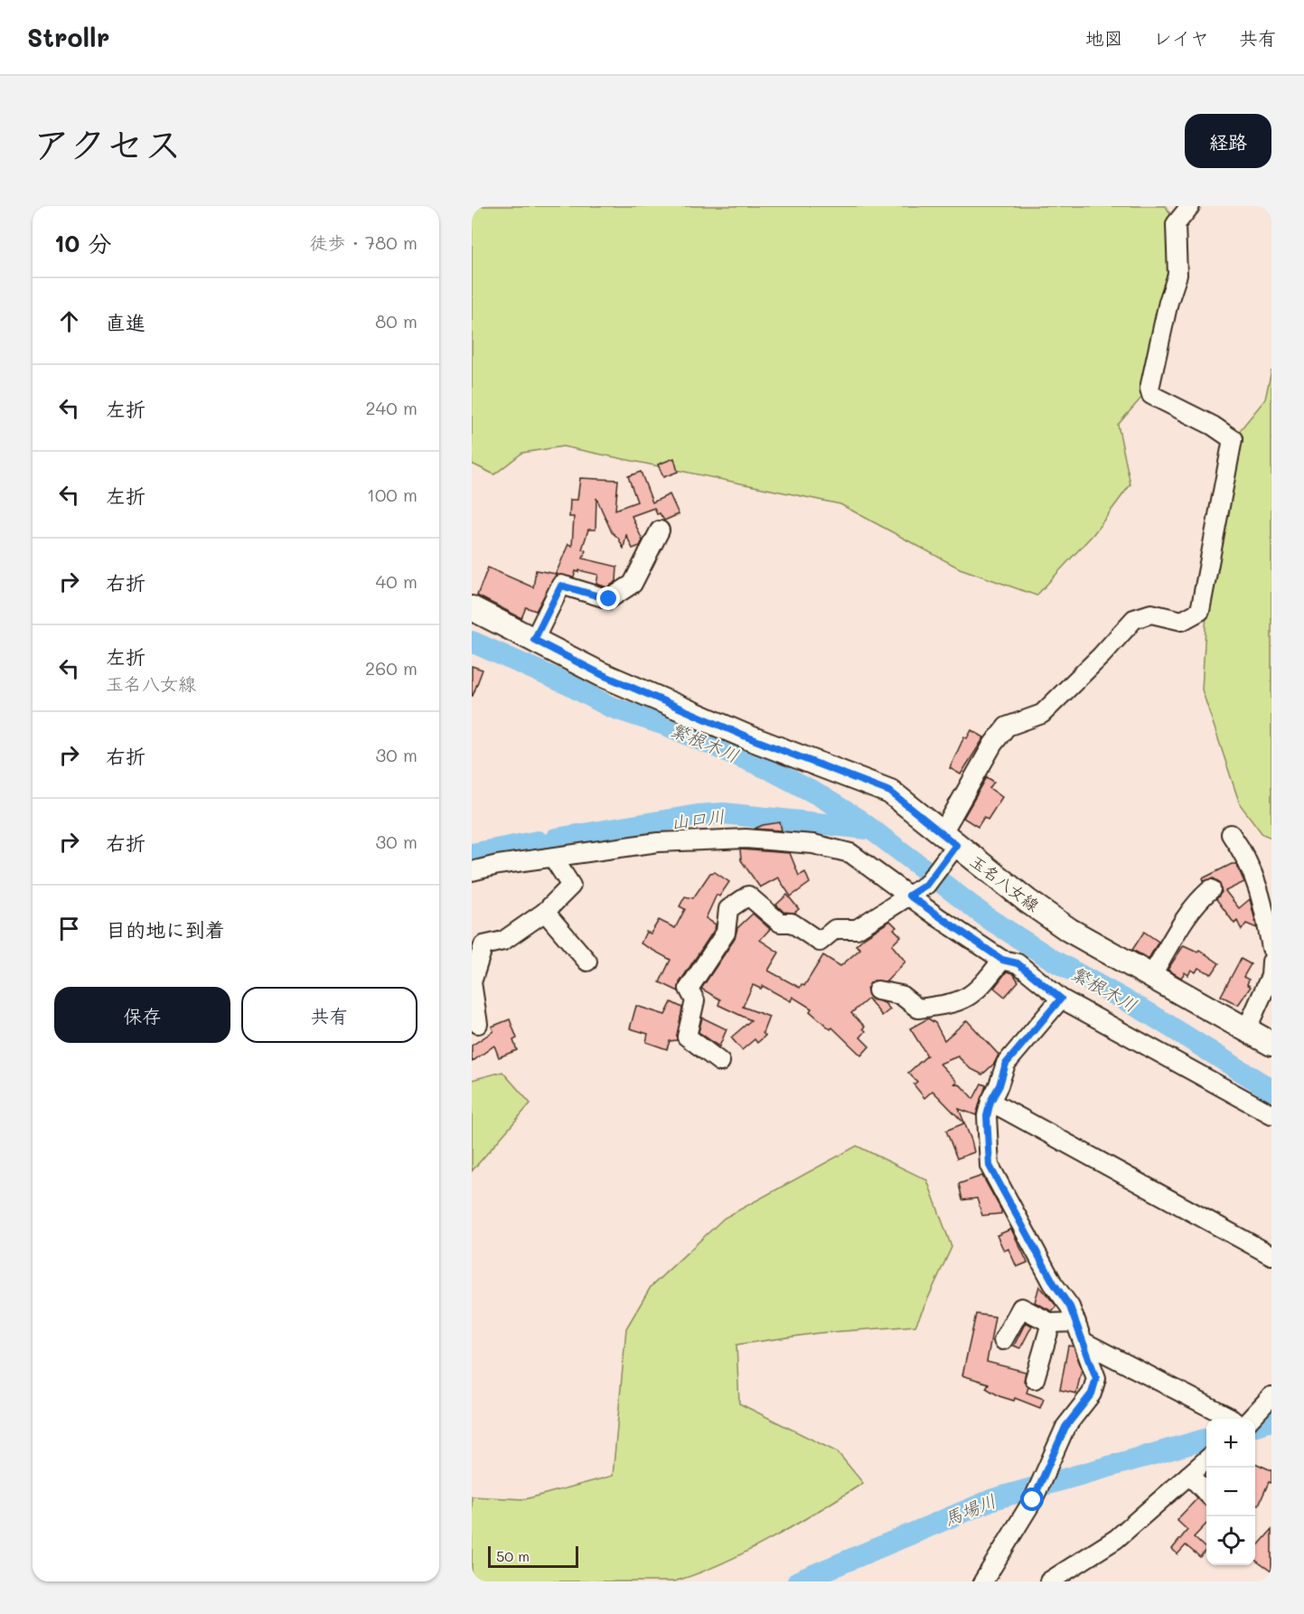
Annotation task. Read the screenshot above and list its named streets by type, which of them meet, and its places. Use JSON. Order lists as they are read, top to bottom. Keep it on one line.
{"streets":{"main road":["玉名八女線"]},"water":["繁根木川","山口川","馬場川"],"scale_bar":"50 m","page":{"header":"Strollr","nav":["地図","レイヤ","共有"],"title":"アクセス","buttons":["経路",["保存","共有"]],"heading":["10 分","徒歩 · 780 m"],"list":[["直進","80 m"],["左折","240 m"],["左折","100 m"],["右折","40 m"],["左折","玉名八女線","260 m"],["右折","30 m"],["右折","30 m"],"目的地に到着"],"map_buttons":["+","−"],"scale":"50 m"}}
